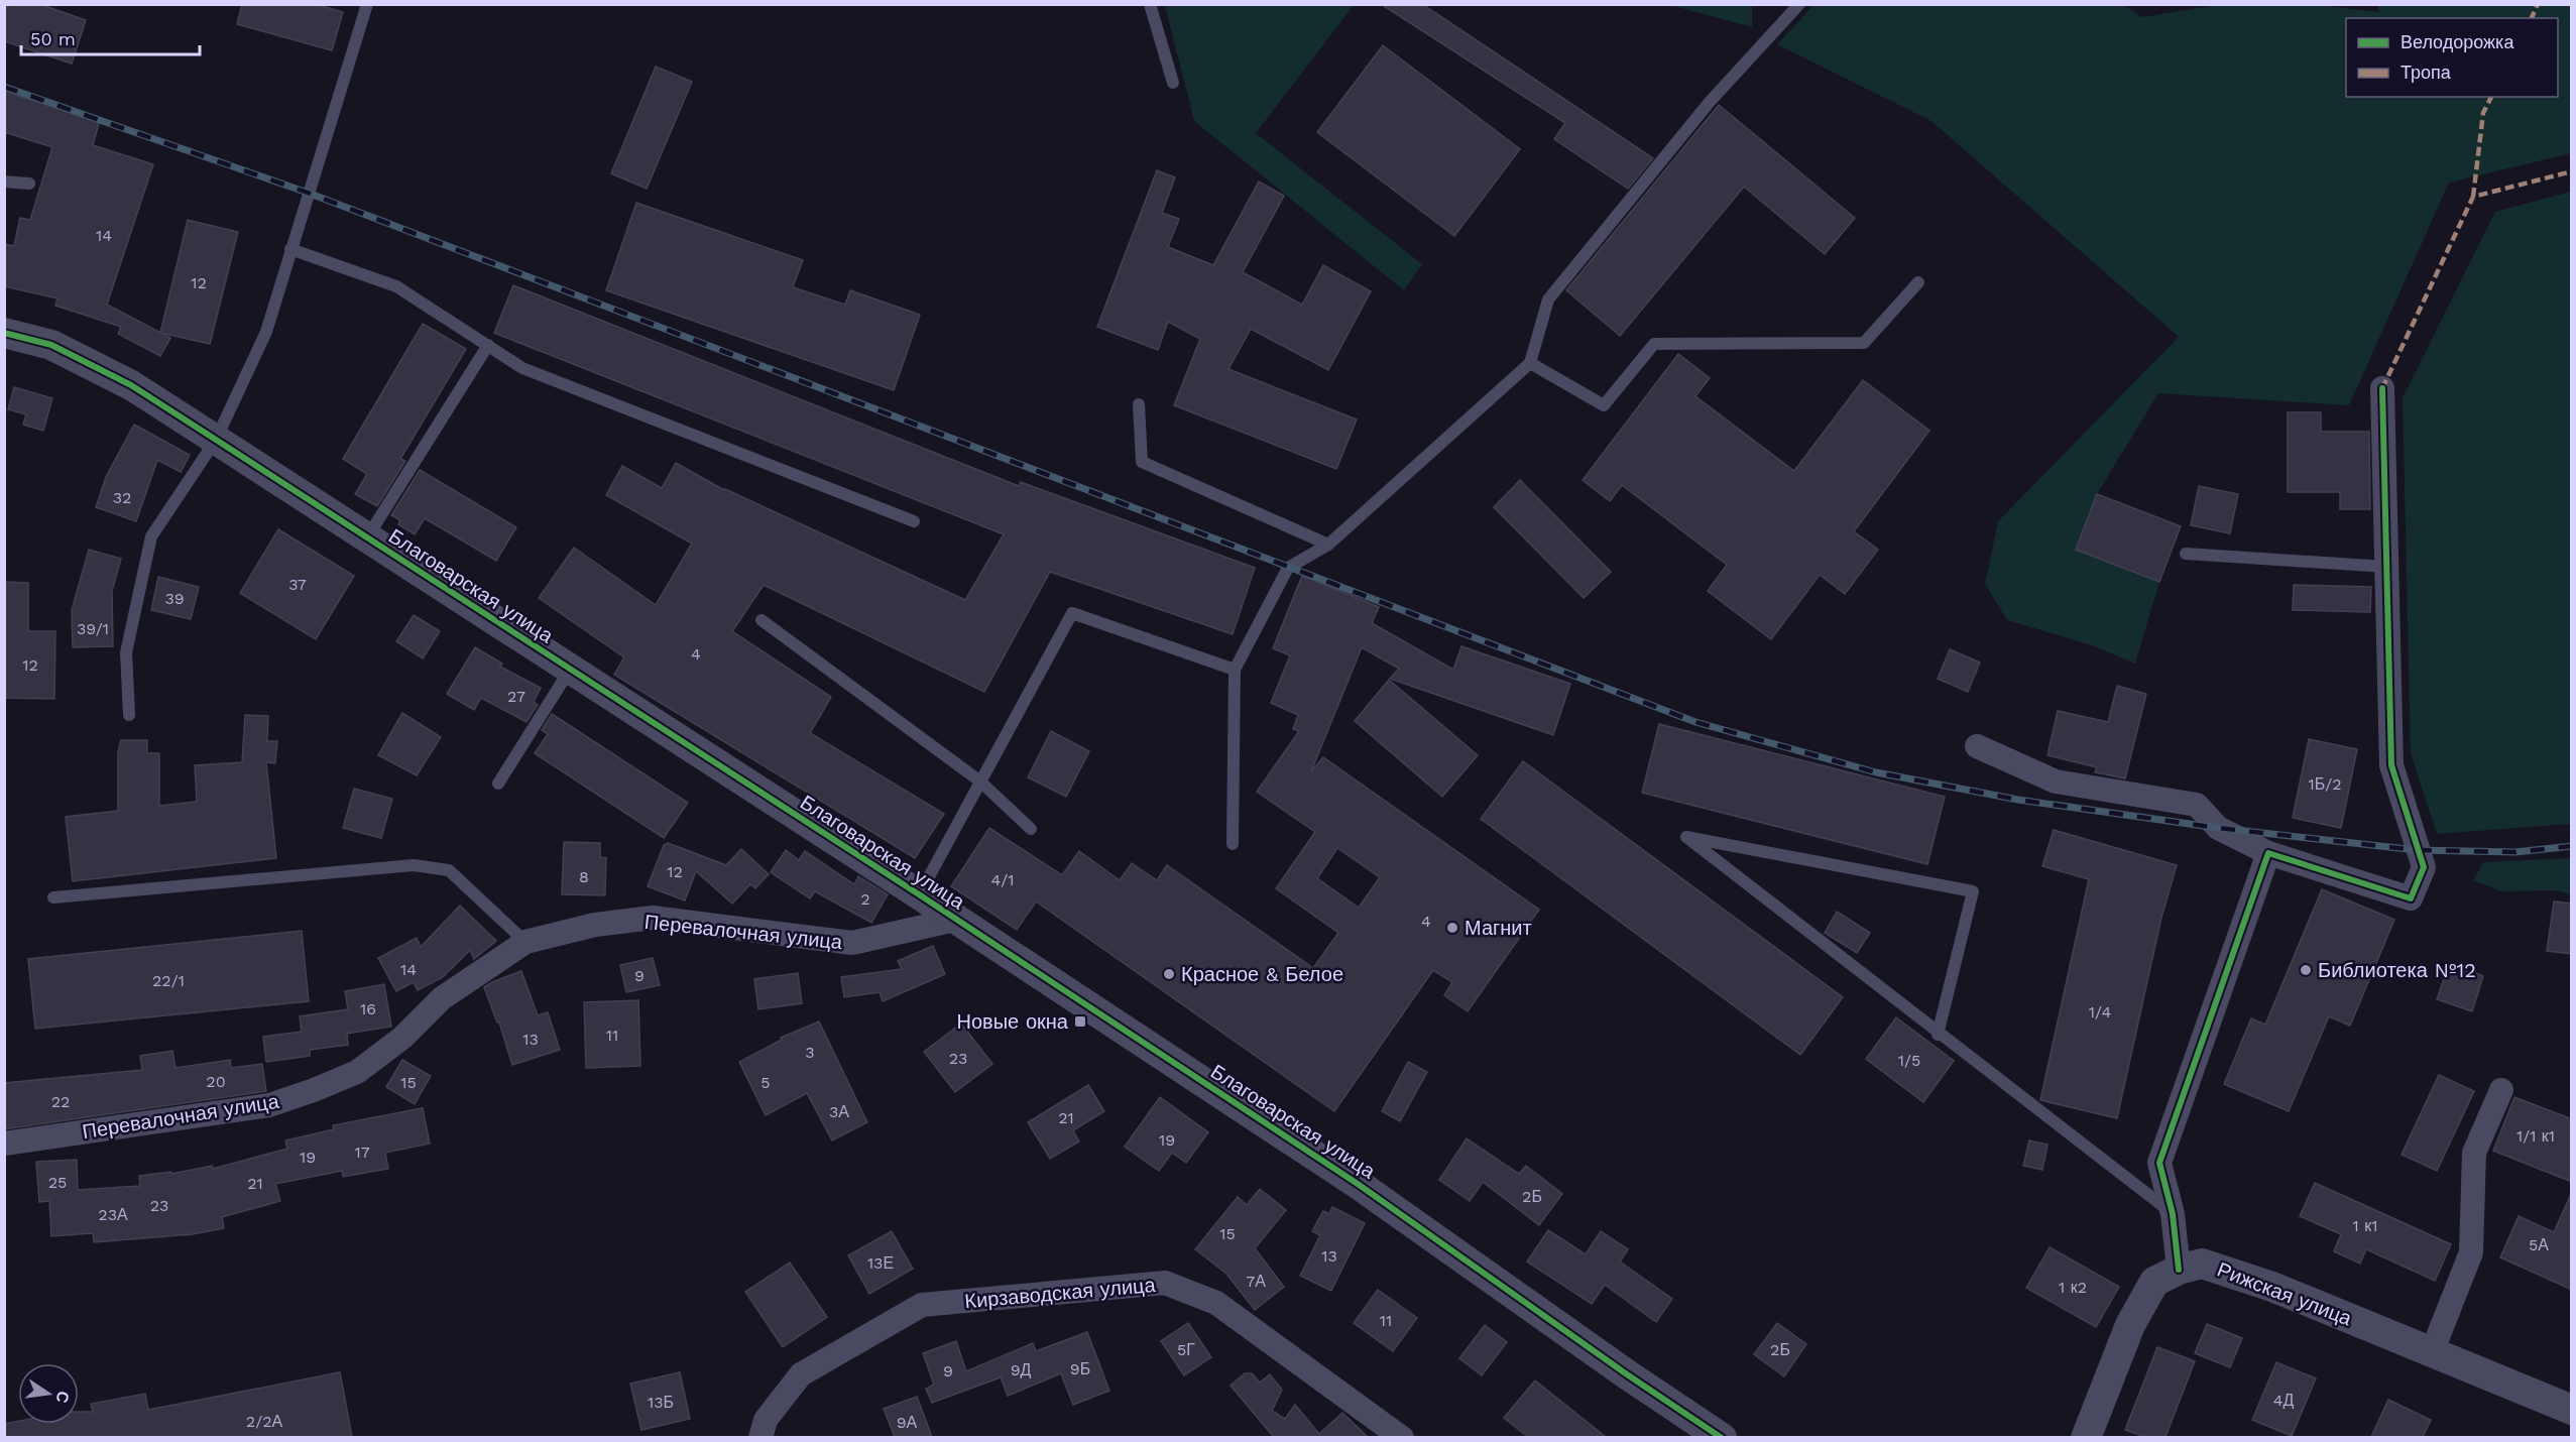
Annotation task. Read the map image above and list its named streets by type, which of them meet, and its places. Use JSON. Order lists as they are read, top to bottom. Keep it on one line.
{"streets":{"street":["Благоварская улица","Перевалочная улица","Кирзаводская улица","Рижская улица"]},"crossings":[["Благоварская улица","Перевалочная улица"]],"places":{"other":["Магнит","Библиотека №12","Красное & Белое"],"transit":["Новые окна"]},"house_numbers":["14","12","32","37","39","39/1","4","12","27","1Б/2","12","8","4/1","2","4","14","9","22/1","16","1/4","11","13","3","23","1/5","20","15","5","22","3А","21","1/1 к1","19","17","19","25","21","2Б","23","23А","1 к1","15","5А","13","13Е","7А","1 к2","11","5Г","2Б","9Б","9Д","9","4Д","13Б","2/2А","9А"],"legend":["Велодорожка","Тропа"],"scale_bar":"50 m","north":"right"}
